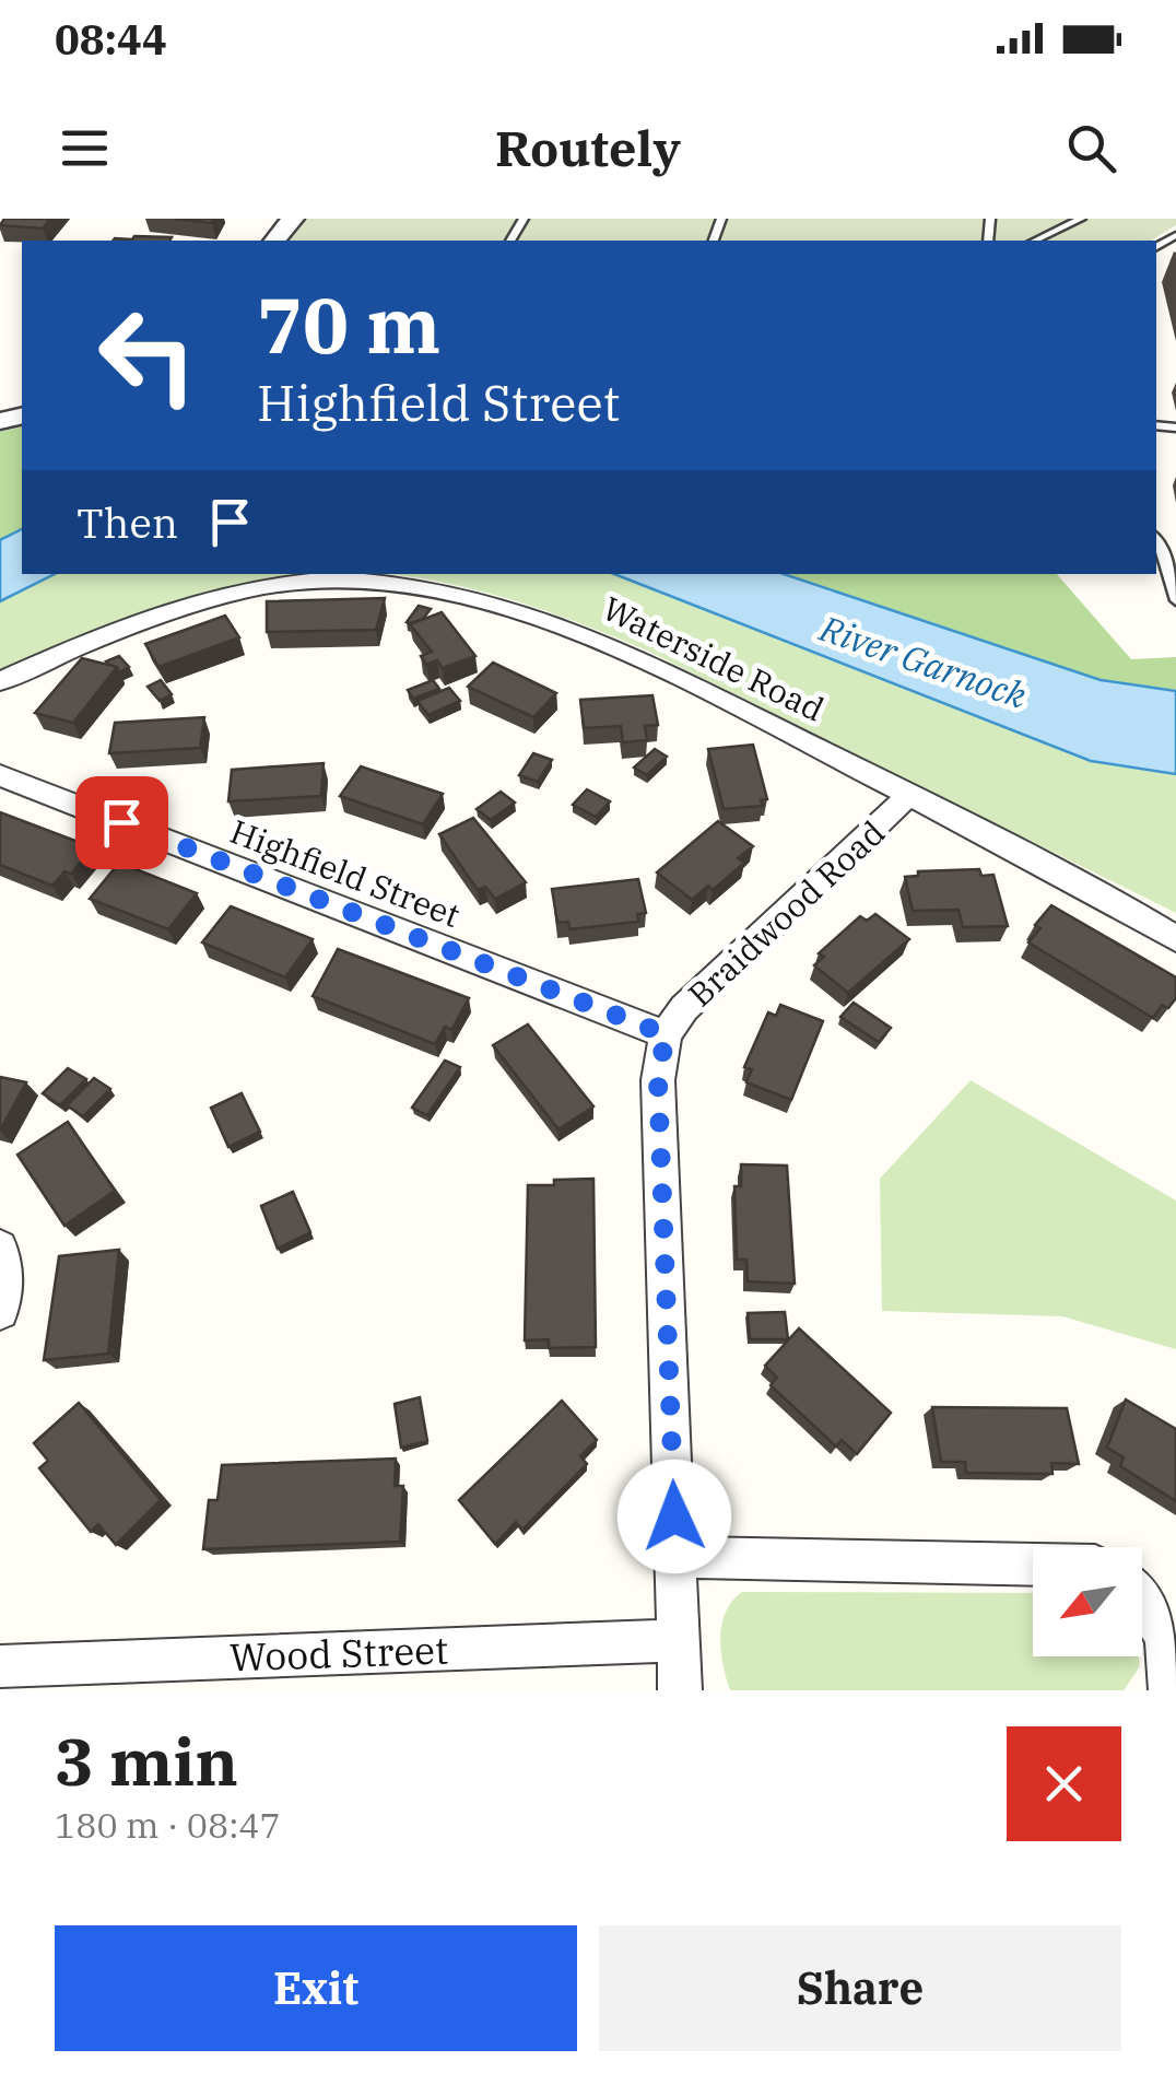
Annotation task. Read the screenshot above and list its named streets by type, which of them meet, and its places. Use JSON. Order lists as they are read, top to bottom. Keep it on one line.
{"streets":{"street":["Waterside Road","Highfield Street","Braidwood Road","Wood Street"]},"crossings":[["Waterside Road","Braidwood Road"],["Highfield Street","Braidwood Road"],["Braidwood Road","Wood Street"]],"water":["River Garnock"],"north":"bottom left","page":{"status":"08:44","header":"Routely","turn":["70 m","Highfield Street"],"then":"Then","heading":["3 min","180 m · 08:47"],"buttons":["Exit","Share"]}}
